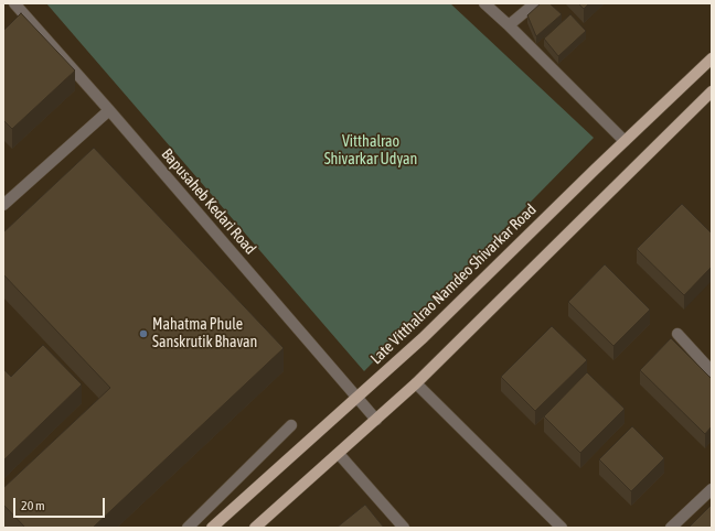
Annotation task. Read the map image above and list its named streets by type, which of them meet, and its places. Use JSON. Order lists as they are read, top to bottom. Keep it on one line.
{"streets":{"main road":["Late Vitthalrao Namdeo Shivarkar Road"],"street":["Bapusaheb Kedari Road"]},"crossings":[["Bapusaheb Kedari Road","Late Vitthalrao Namdeo Shivarkar Road"]],"parks":["Vitthalrao Shivarkar Udyan"],"places":["Mahatma Phule Sanskrutik Bhavan"],"scale_bar":"20 m"}
